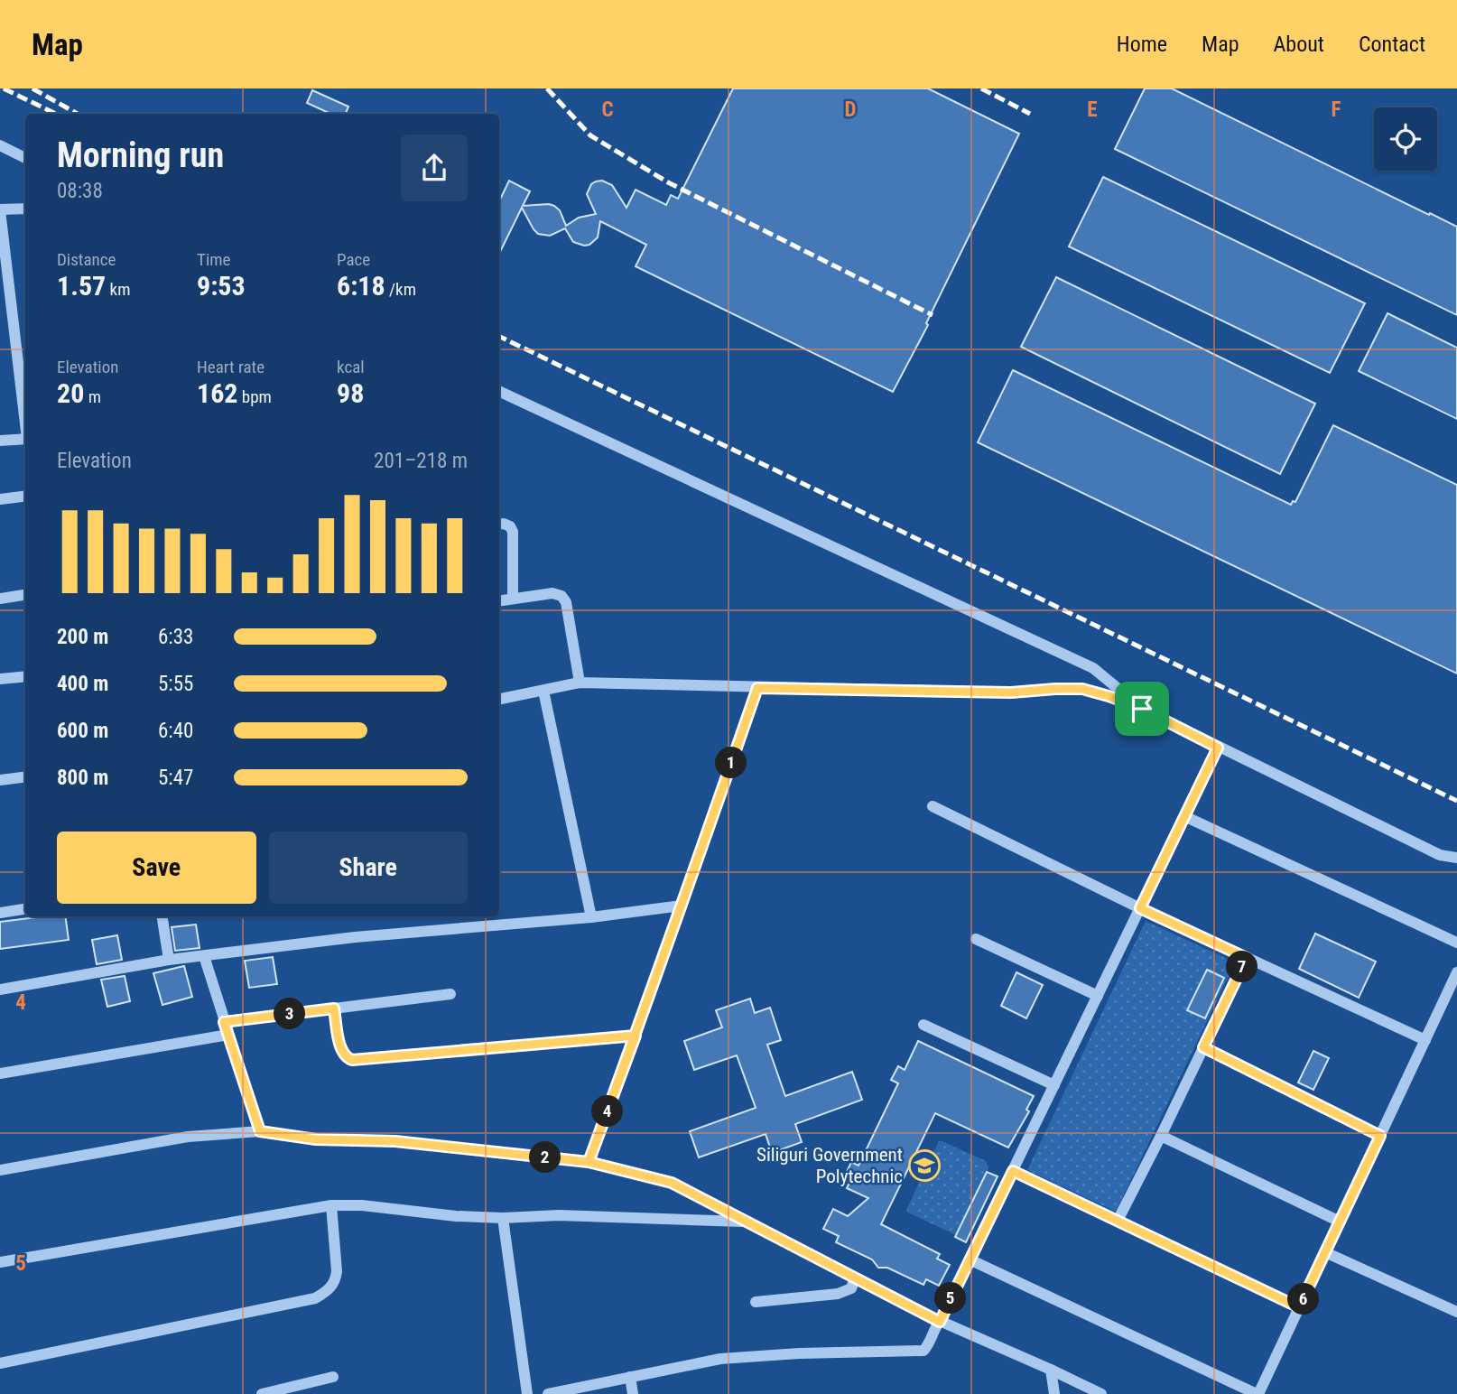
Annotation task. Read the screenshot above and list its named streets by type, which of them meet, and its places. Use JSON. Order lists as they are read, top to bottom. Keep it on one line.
{"places":{"school or university":["Siliguri Government Polytechnic"]},"page":{"header":"Map","nav":["Home","Map","About","Contact"],"heading":["Morning run","08:38"],"stats":[["Distance","1.57 km"],["Time","9:53"],["Pace","6:18 /km"],["Elevation","20 m"],["Heart rate","162 bpm"],["kcal","98"]],"chart":["Elevation","201–218 m"],"list":[{"name":"200 m","note":"6:33"},{"name":"400 m","note":"5:55"},{"name":"600 m","note":"6:40"},{"name":"800 m","note":"5:47"}],"pins":["1","7","3","4","2","5","6"],"buttons":["Save","Share"]},"grid":{"columns":["C","D","E","F"],"rows":["4","5"]}}
